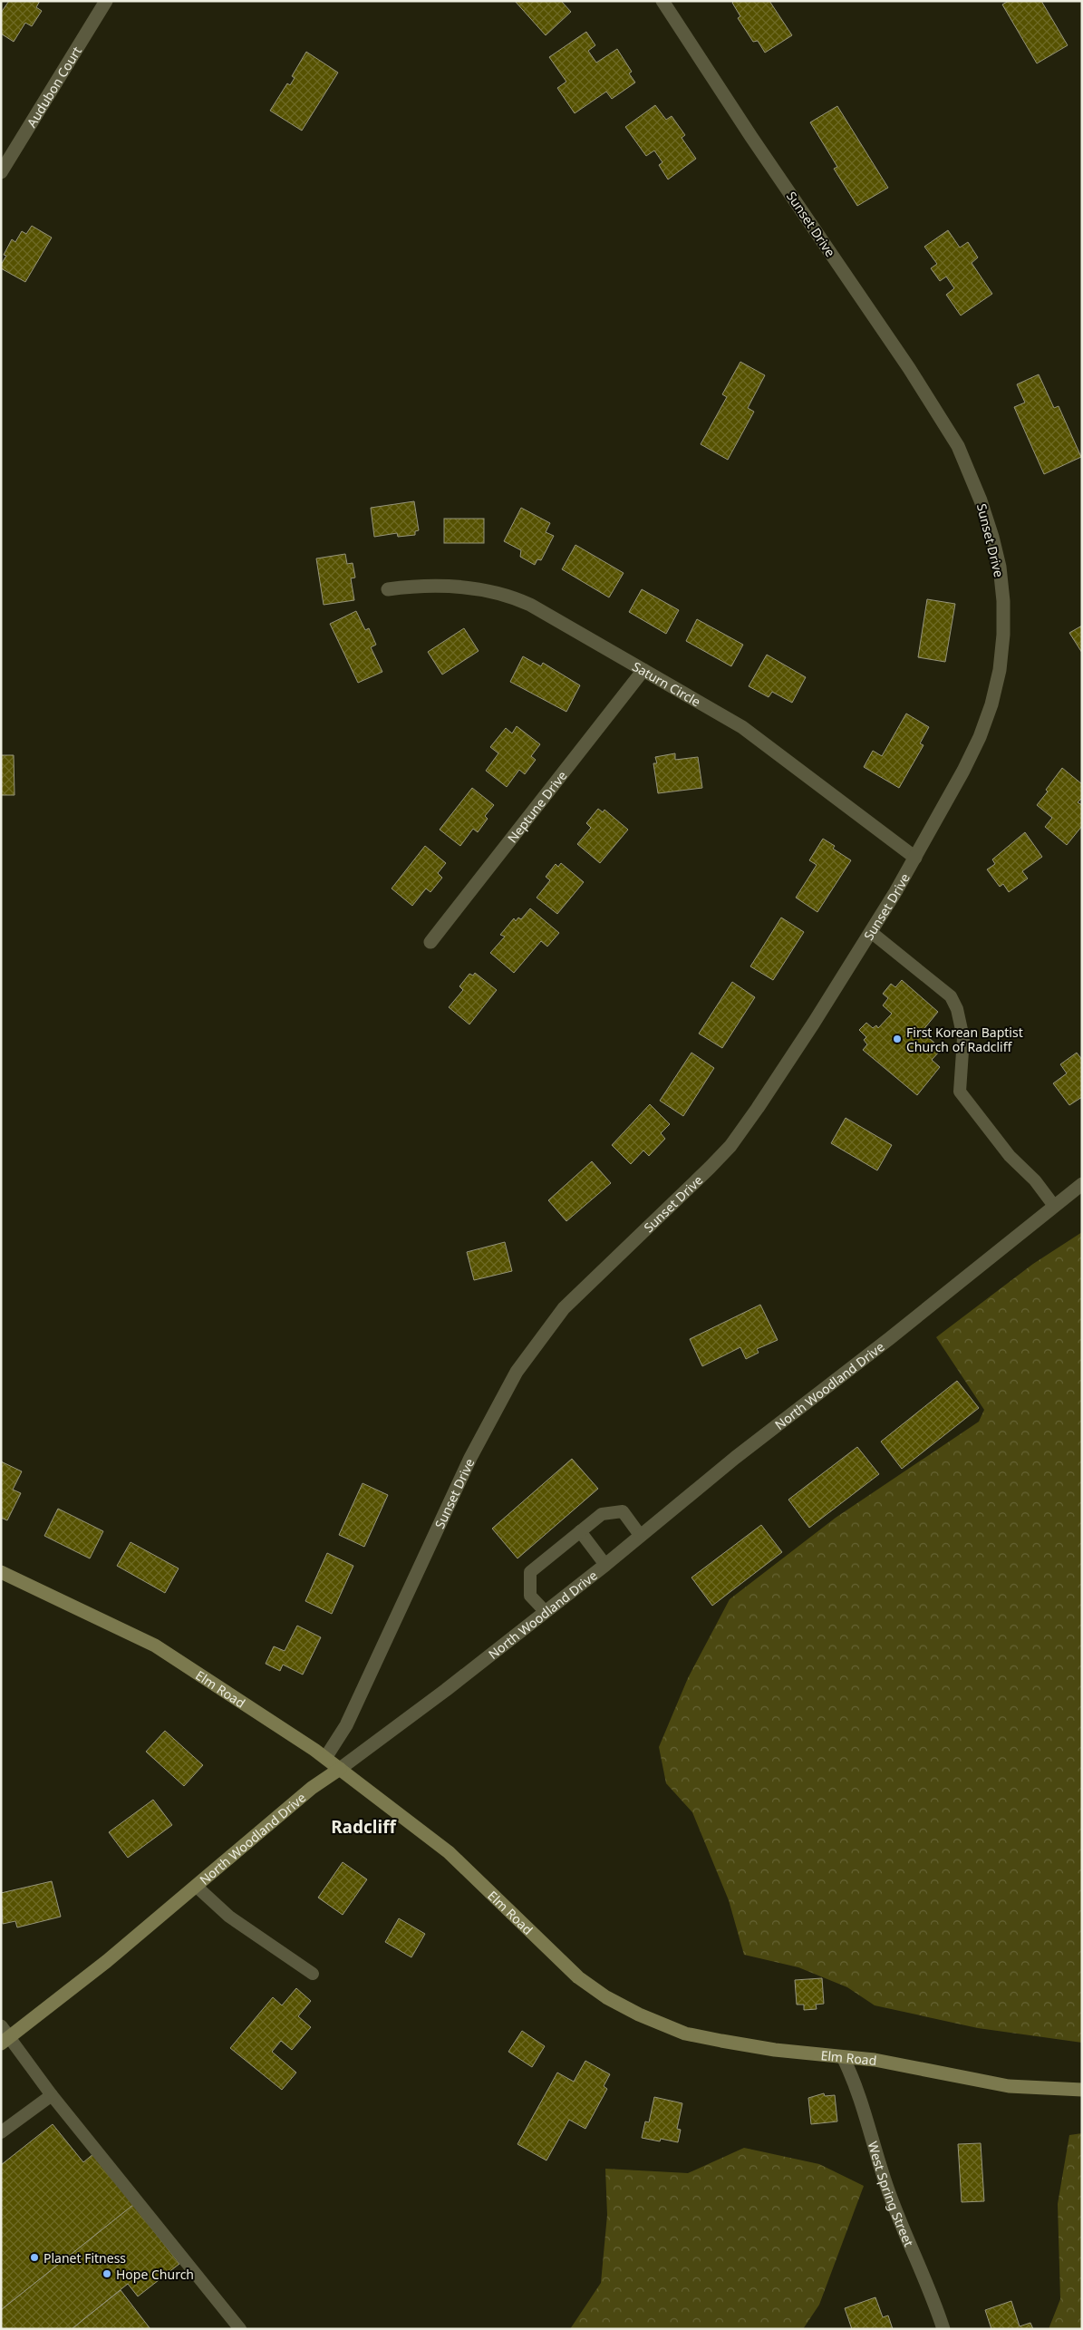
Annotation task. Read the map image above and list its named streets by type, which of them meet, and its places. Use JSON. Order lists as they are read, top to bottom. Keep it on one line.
{"streets":{"street":["Audubon Court","Sunset Drive","Saturn Circle","Neptune Drive","North Woodland Drive","Elm Road","West Spring Street"]},"crossings":[["Sunset Drive","Saturn Circle"],["Sunset Drive","Elm Road"],["Saturn Circle","Neptune Drive"],["North Woodland Drive","Elm Road"],["Elm Road","West Spring Street"]],"districts":["Radcliff"],"places":["First Korean Baptist Church of Radcliff","Planet Fitness","Hope Church"]}
